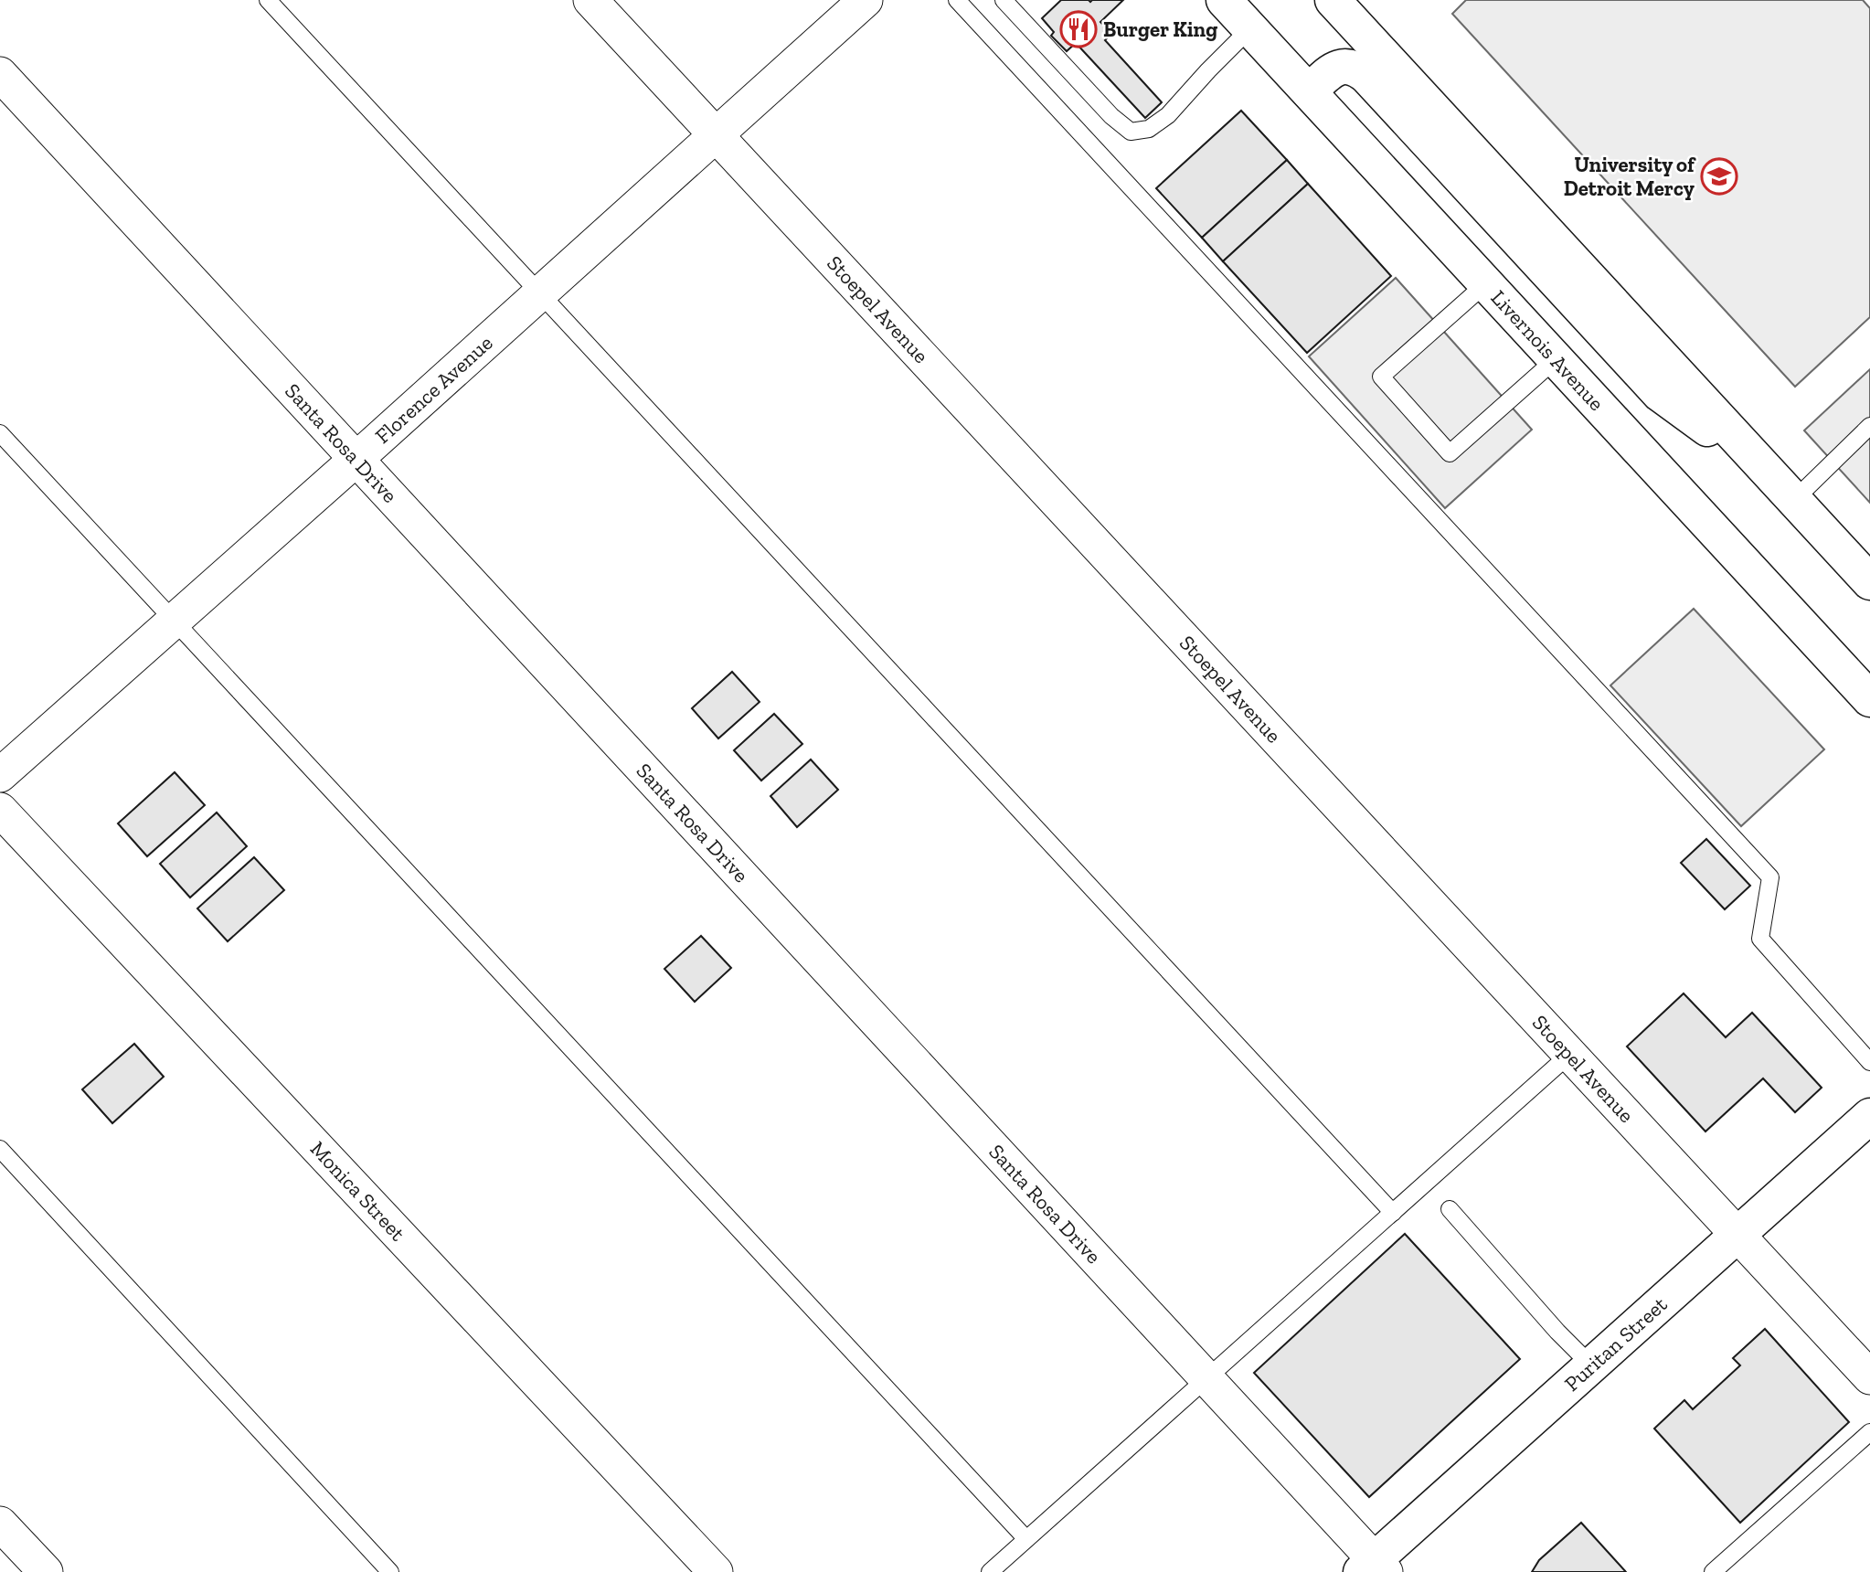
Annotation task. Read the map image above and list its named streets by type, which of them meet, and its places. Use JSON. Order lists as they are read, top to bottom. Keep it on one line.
{"streets":{"street":["Stoepel Avenue","Livernois Avenue","Florence Avenue","Santa Rosa Drive","Monica Street","Puritan Street"]},"crossings":[["Stoepel Avenue","Florence Avenue"],["Stoepel Avenue","Puritan Street"],["Florence Avenue","Santa Rosa Drive"],["Santa Rosa Drive","Puritan Street"]],"places":{"restaurant":["Burger King"],"school or university":["University of Detroit Mercy"]}}
